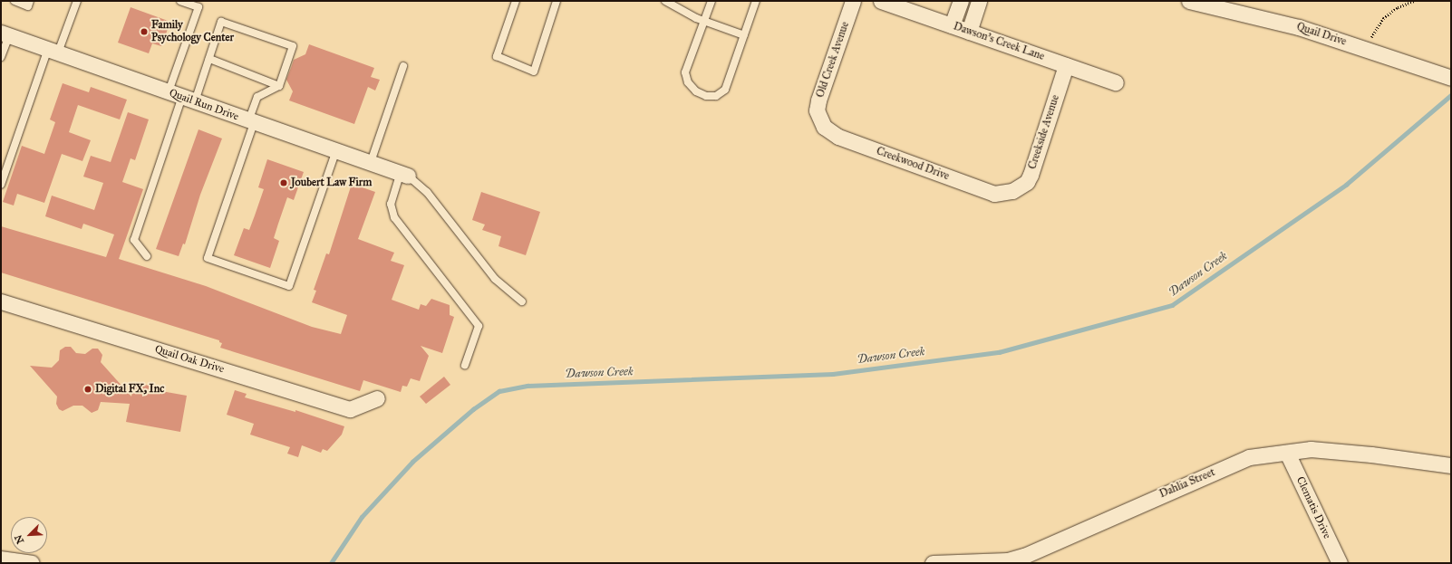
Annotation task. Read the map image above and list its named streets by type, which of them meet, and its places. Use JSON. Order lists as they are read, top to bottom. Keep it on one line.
{"streets":{"street":["Quail Drive","Dawson's Creek Lane","Old Creek Avenue","Quail Run Drive","Creekside Avenue","Creekwood Drive","Quail Oak Drive","Dahlia Street","Clematis Drive"]},"crossings":[["Dawson's Creek Lane","Creekside Avenue"],["Old Creek Avenue","Creekwood Drive"],["Creekside Avenue","Creekwood Drive"],["Dahlia Street","Clematis Drive"]],"water":["Dawson Creek"],"places":["Family Psychology Center","Joubert Law Firm","Digital FX, Inc"],"north":"bottom left"}
